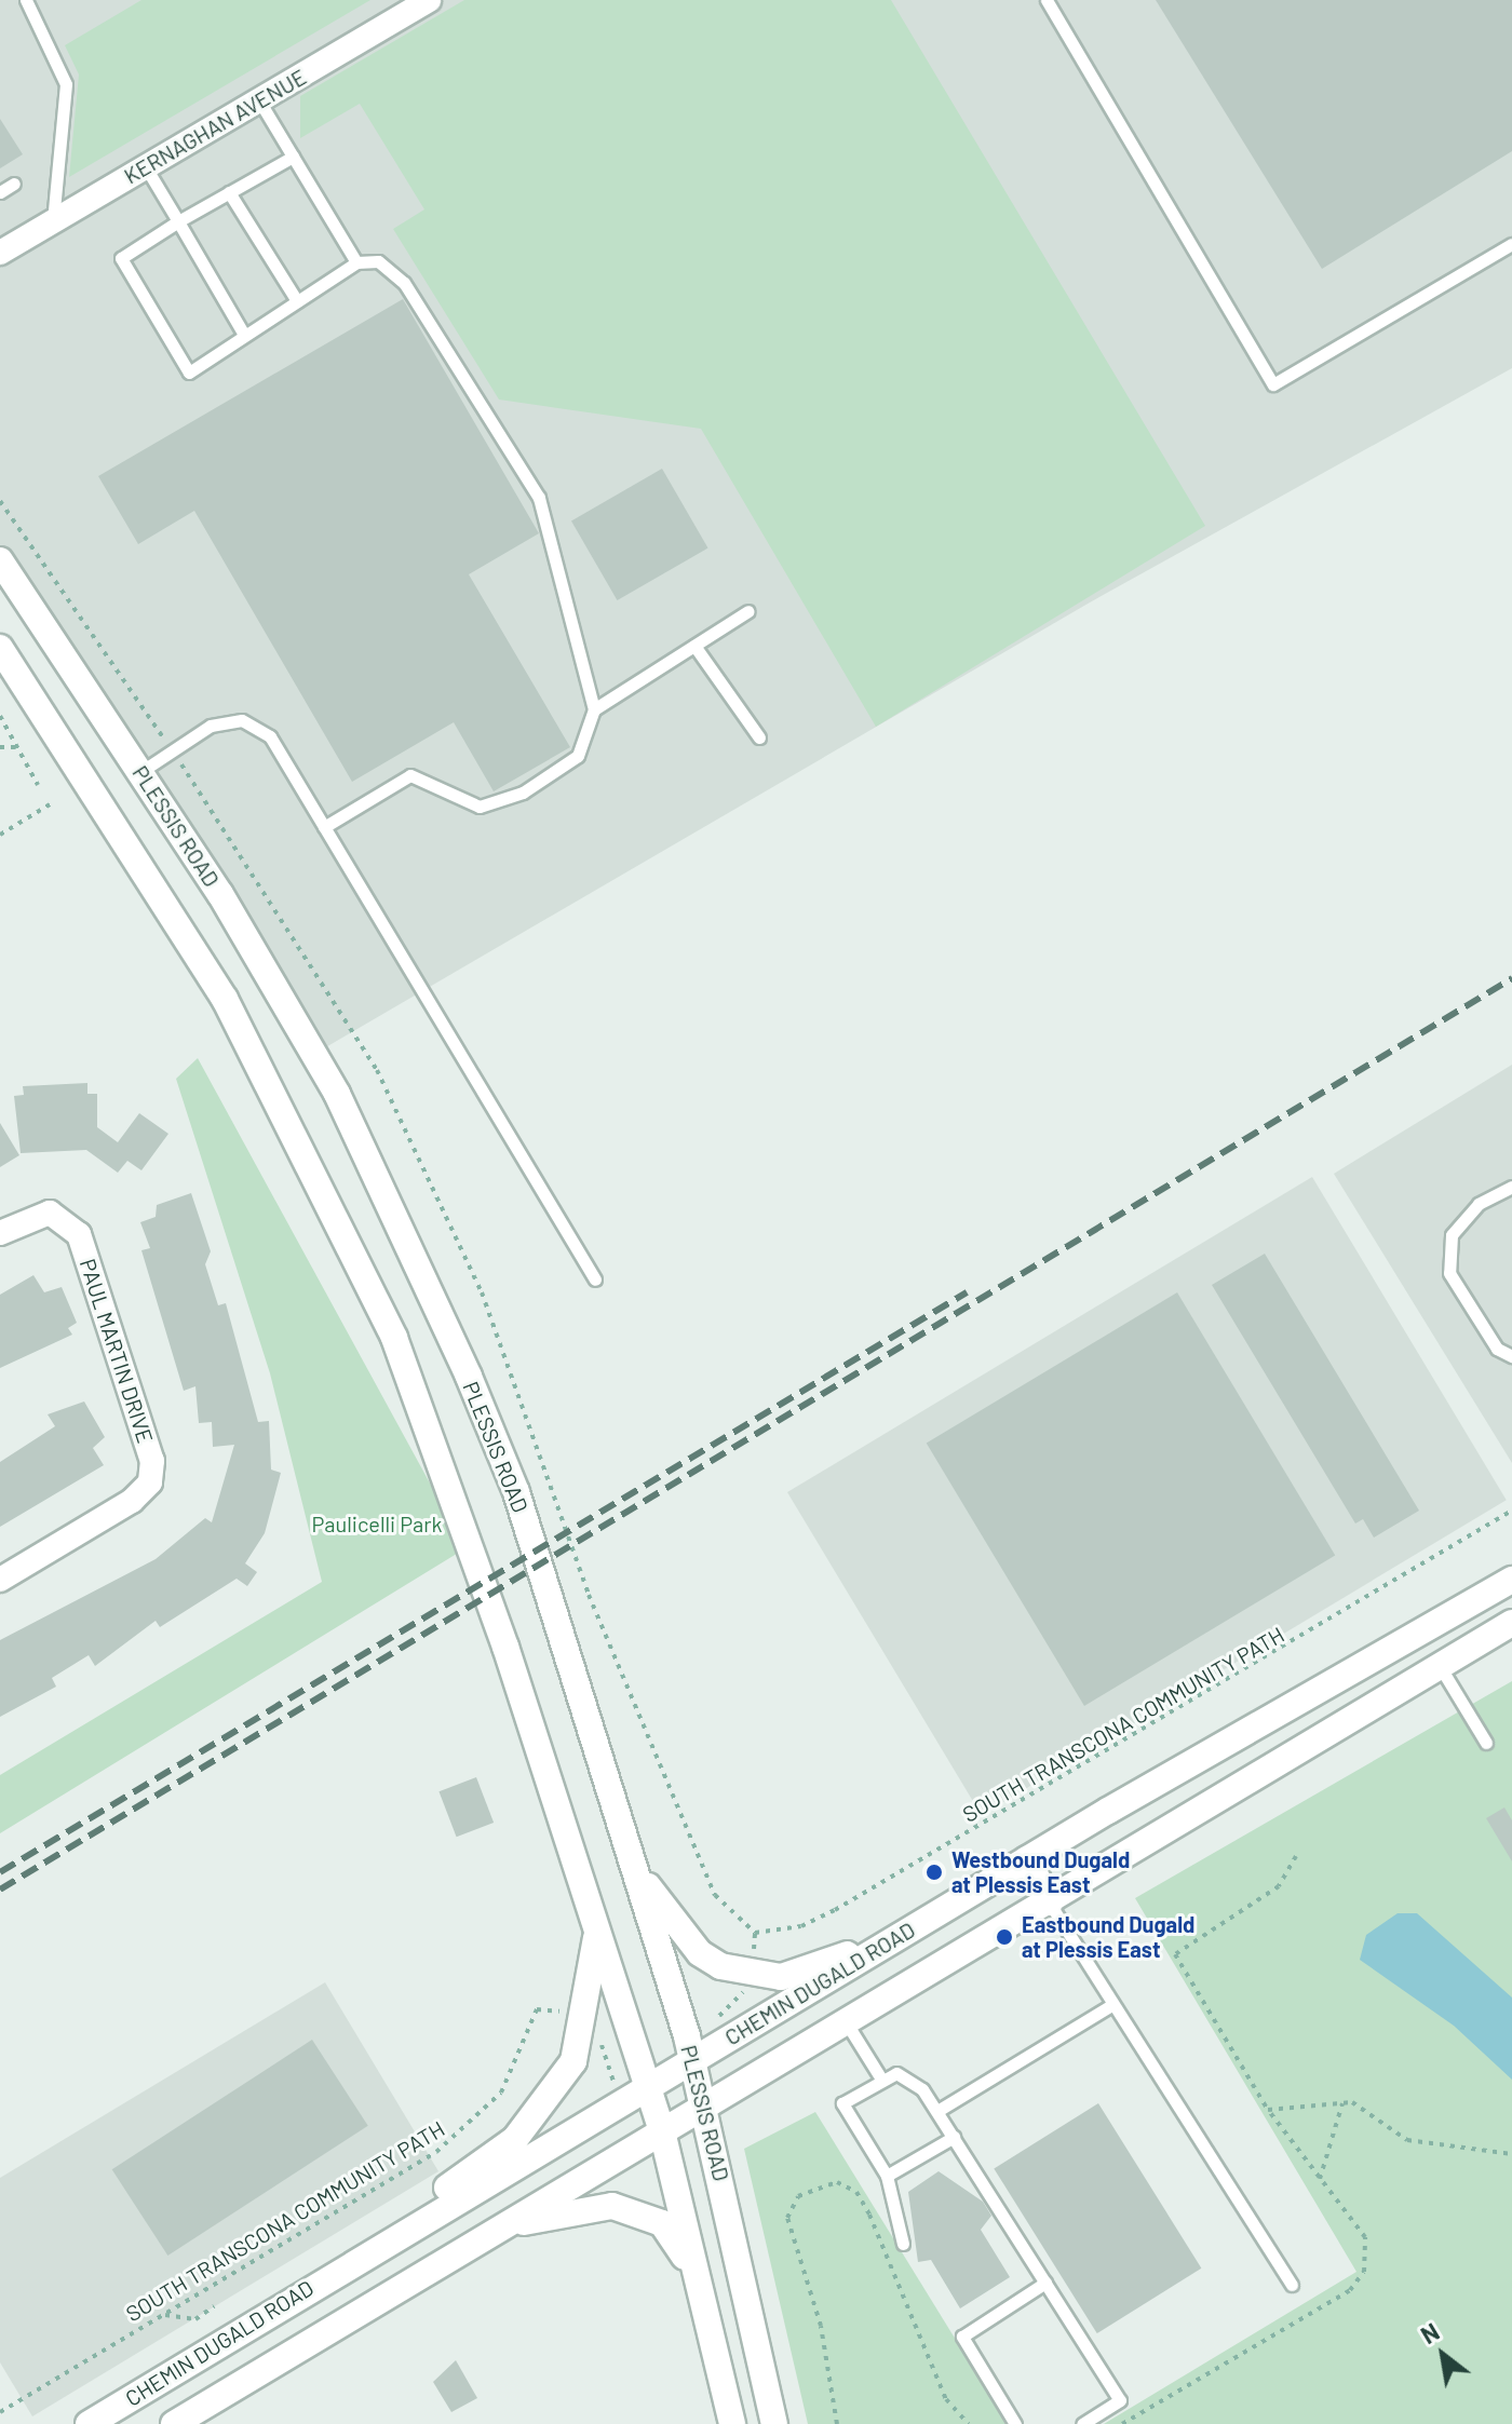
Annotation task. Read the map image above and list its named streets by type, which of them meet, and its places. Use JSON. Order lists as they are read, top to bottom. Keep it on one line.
{"streets":{"main road":["PLESSIS ROAD","CHEMIN DUGALD ROAD"],"street":["KERNAGHAN AVENUE","PAUL MARTIN DRIVE"],"path":["SOUTH TRANSCONA COMMUNITY PATH"]},"crossings":[["PLESSIS ROAD","CHEMIN DUGALD ROAD"]],"parks":["Paulicelli Park"],"places":["Westbound Dugald at Plessis East","Eastbound Dugald at Plessis East"],"north":"top left"}
